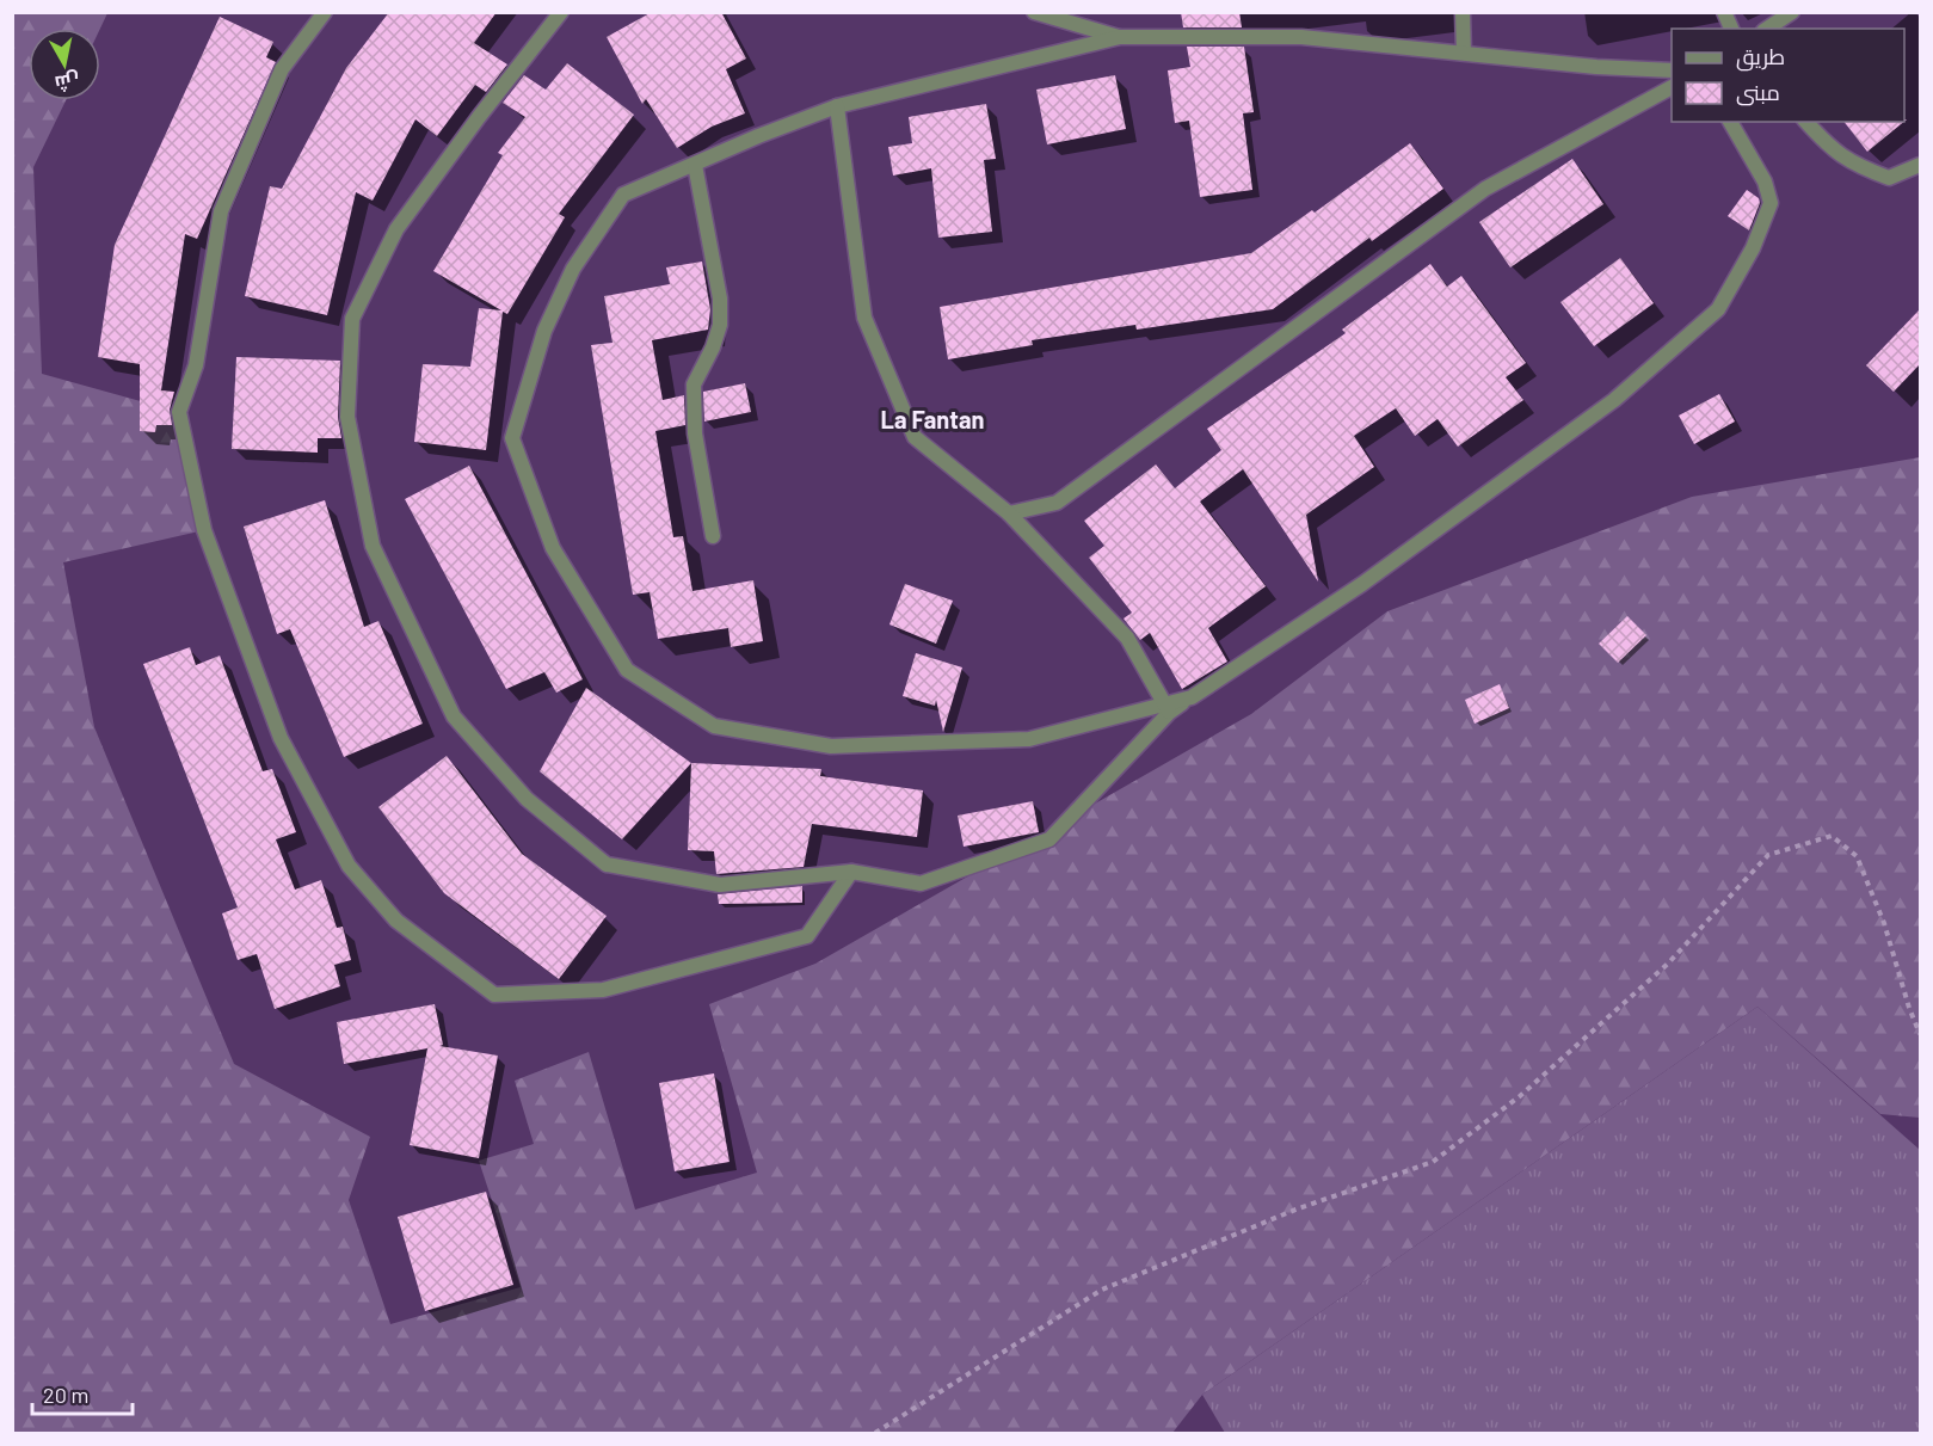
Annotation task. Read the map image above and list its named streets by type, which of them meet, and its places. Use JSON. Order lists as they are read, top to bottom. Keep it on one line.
{"districts":["La Fantan"],"legend":["طريق","مبنى"],"scale_bar":"20 m","north":"bottom"}
